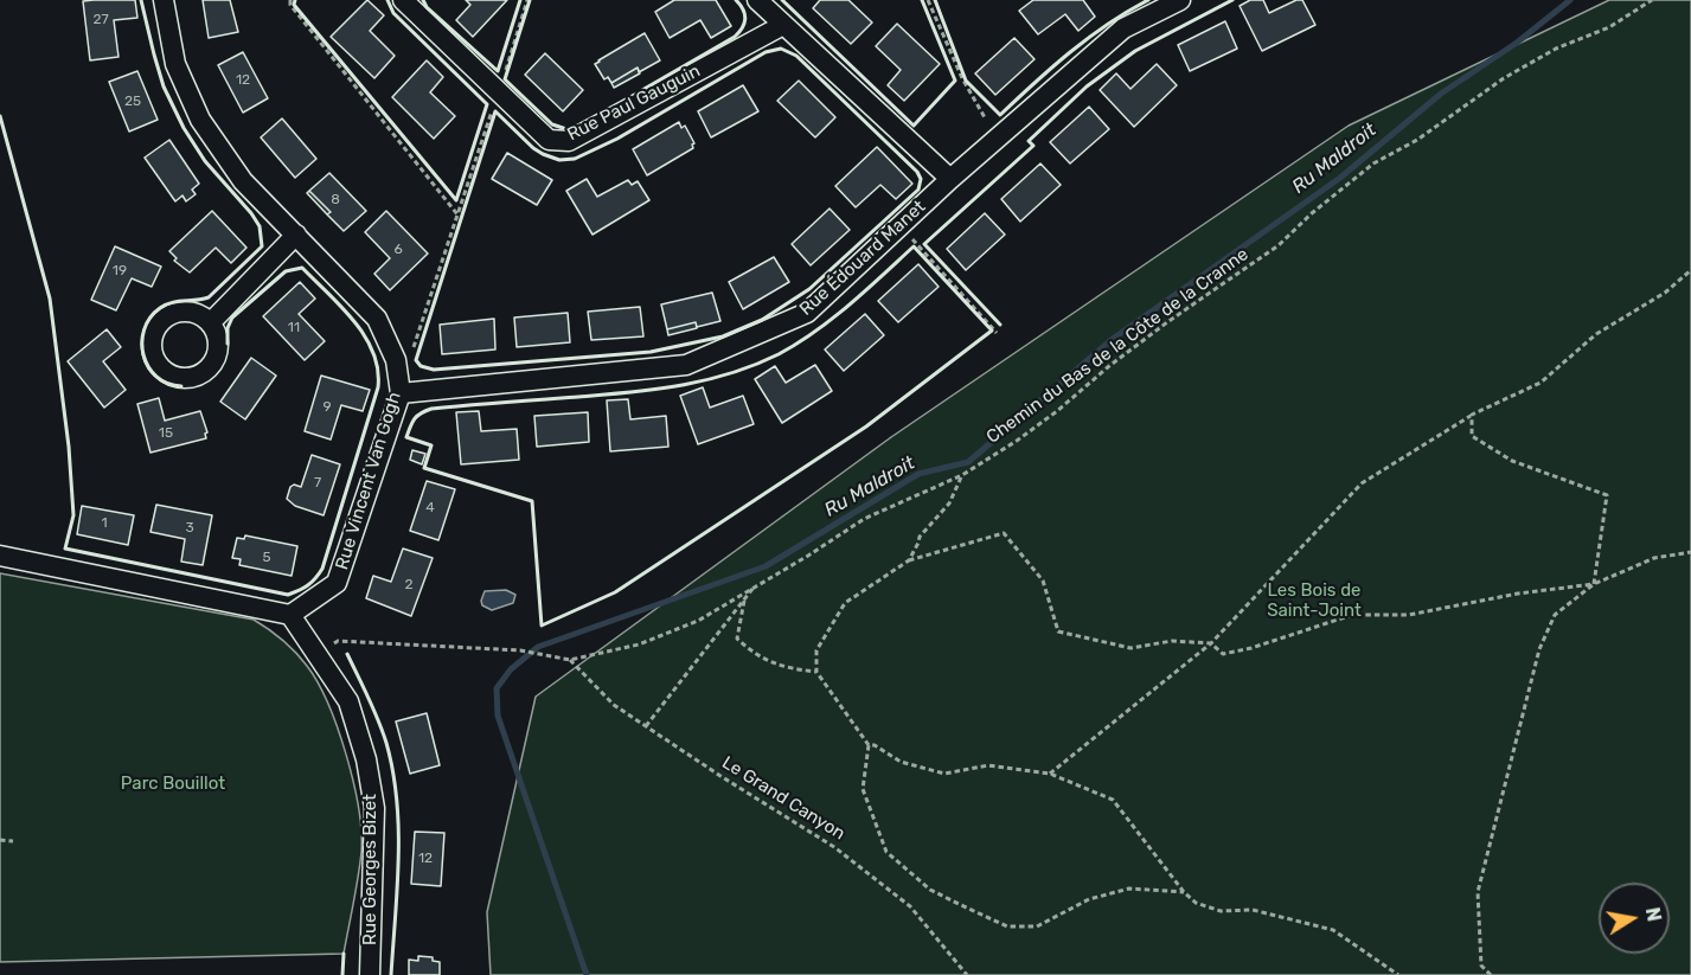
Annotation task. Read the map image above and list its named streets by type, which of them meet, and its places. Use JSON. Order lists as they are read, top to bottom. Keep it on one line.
{"streets":{"street":["Rue Paul Gauguin","Rue Édouard Manet","Rue Vincent Van Gogh","Rue Georges Bizet"],"path":["Chemin du Bas de la Côte de la Cranne","Le Grand Canyon"]},"crossings":[["Rue Édouard Manet","Rue Vincent Van Gogh"],["Chemin du Bas de la Côte de la Cranne","Le Grand Canyon"],["Rue Vincent Van Gogh","Rue Georges Bizet"]],"water":["Ru Maldroit"],"parks":["Les Bois de Saint-Joint","Parc Bouillot"],"house_numbers":["27","12","25","8","6","19","11","9","15","7","4","1","3","5","2","12"],"north":"right"}
